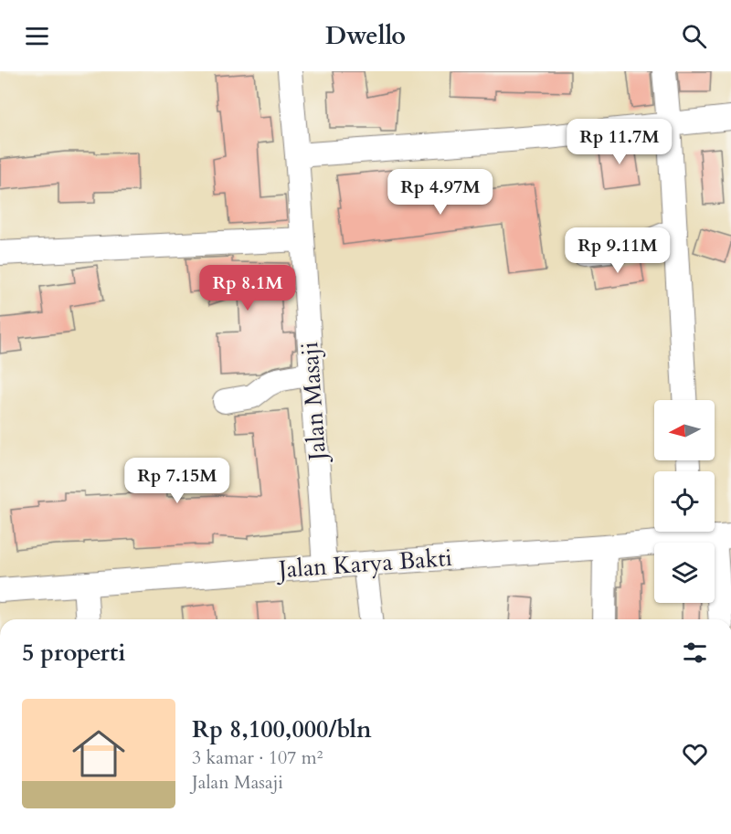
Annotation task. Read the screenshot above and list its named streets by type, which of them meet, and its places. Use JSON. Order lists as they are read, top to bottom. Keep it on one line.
{"streets":{"street":["Jalan Masaji","Jalan Karya Bakti"]},"crossings":[["Jalan Masaji","Jalan Karya Bakti"]],"north":"left","page":{"header":"Dwello","price":["Rp 11.7M","Rp 4.97M","Rp 9.11M","Rp 8.1M","Rp 7.15M"],"heading":"5 properti","list":[{"name":"Rp 8,100,000/bln","note":"3 kamar · 107 m² · Jalan Masaji"}]}}
